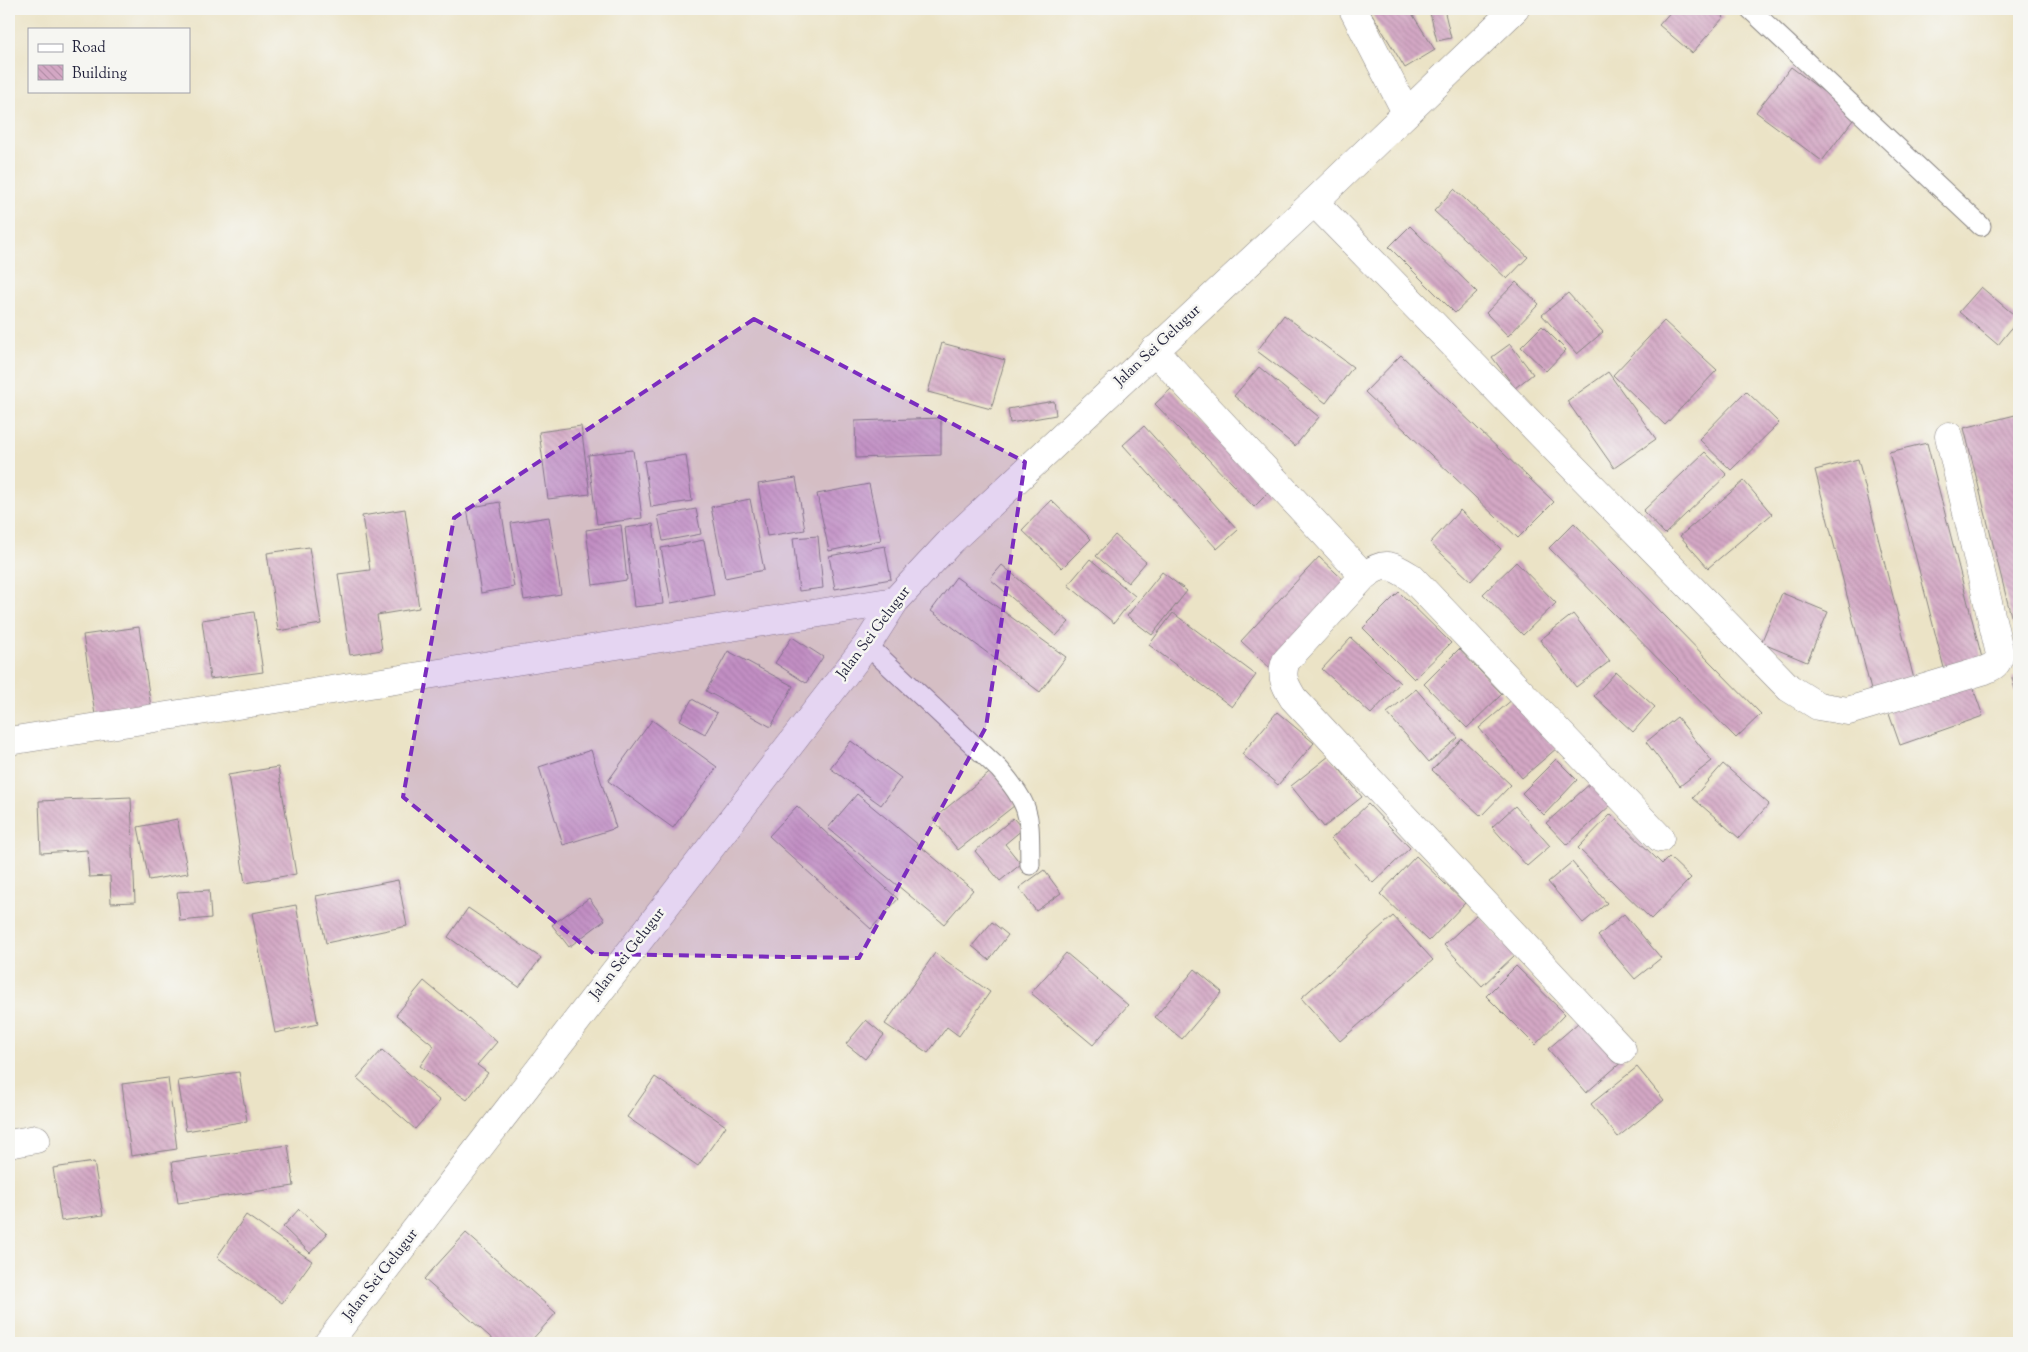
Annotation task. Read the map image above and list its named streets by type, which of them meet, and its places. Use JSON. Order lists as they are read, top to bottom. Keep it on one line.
{"streets":{"street":["Jalan Sei Gelugur"]},"legend":["Road","Building"]}
